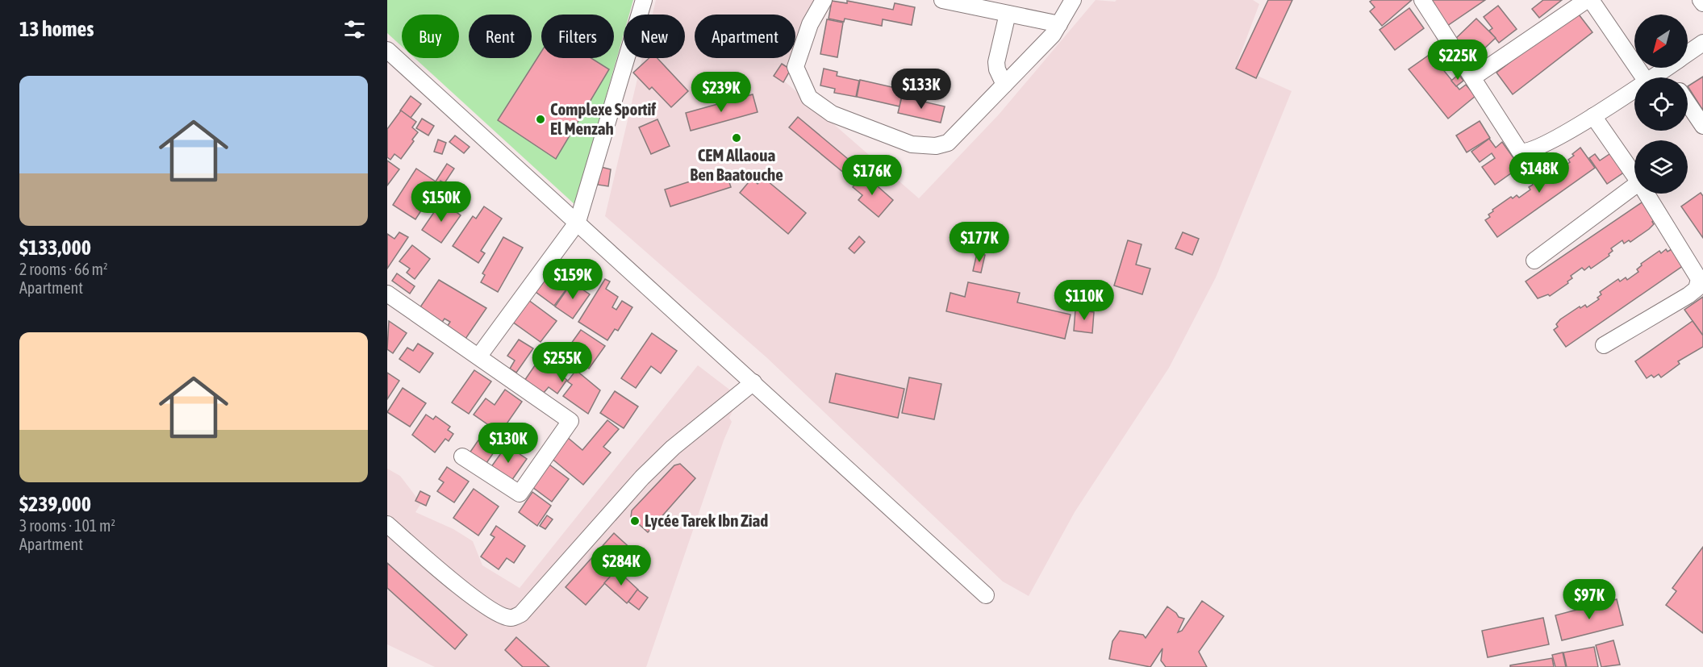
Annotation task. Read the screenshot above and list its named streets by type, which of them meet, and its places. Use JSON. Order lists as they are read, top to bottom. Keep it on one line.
{"places":["Complexe Sportif El Menzah","CEM Allaoua Ben Baatouche","Lycée Tarek Ibn Ziad"],"north":"bottom left","page":{"heading":"13 homes","chip":["Buy","Rent","Filters","New","Apartment"],"price":["$225K","$133K","$239K","$148K","$176K","$150K","$177K","$159K","$110K","$255K","$130K","$284K","$97K"],"list":[{"name":"$133,000","note":"2 rooms · 66 m² · Apartment"},{"name":"$239,000","note":"3 rooms · 101 m² · Apartment"}]}}
